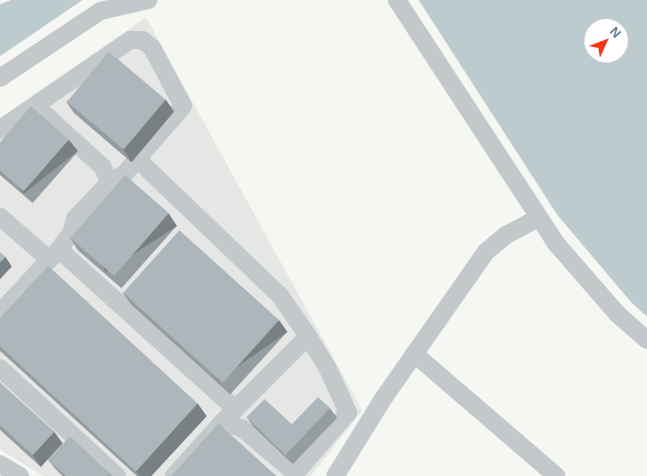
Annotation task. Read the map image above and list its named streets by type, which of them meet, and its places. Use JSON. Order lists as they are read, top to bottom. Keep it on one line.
{"north":"top right"}
